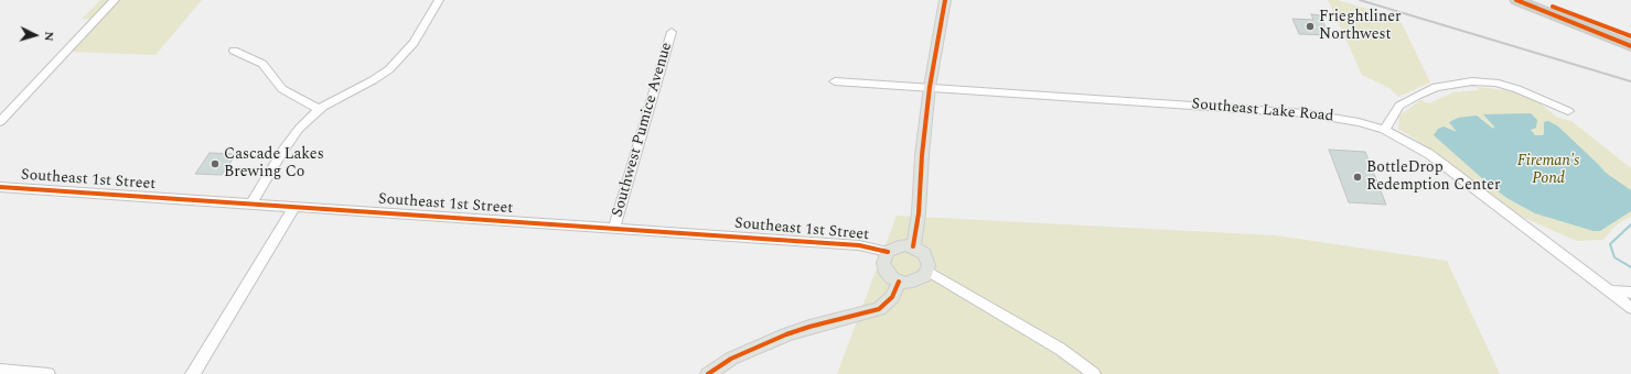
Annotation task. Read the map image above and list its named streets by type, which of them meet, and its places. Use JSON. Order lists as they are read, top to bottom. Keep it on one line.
{"streets":{"street":["Southeast Lake Road","Southwest Pumice Avenue","Southeast 1st Street"]},"crossings":[["Southwest Pumice Avenue","Southeast 1st Street"]],"parks":["Fireman's Pond"],"places":["Frieghtliner Northwest","Cascade Lakes Brewing Co","BottleDrop Redemption Center"],"north":"right"}
